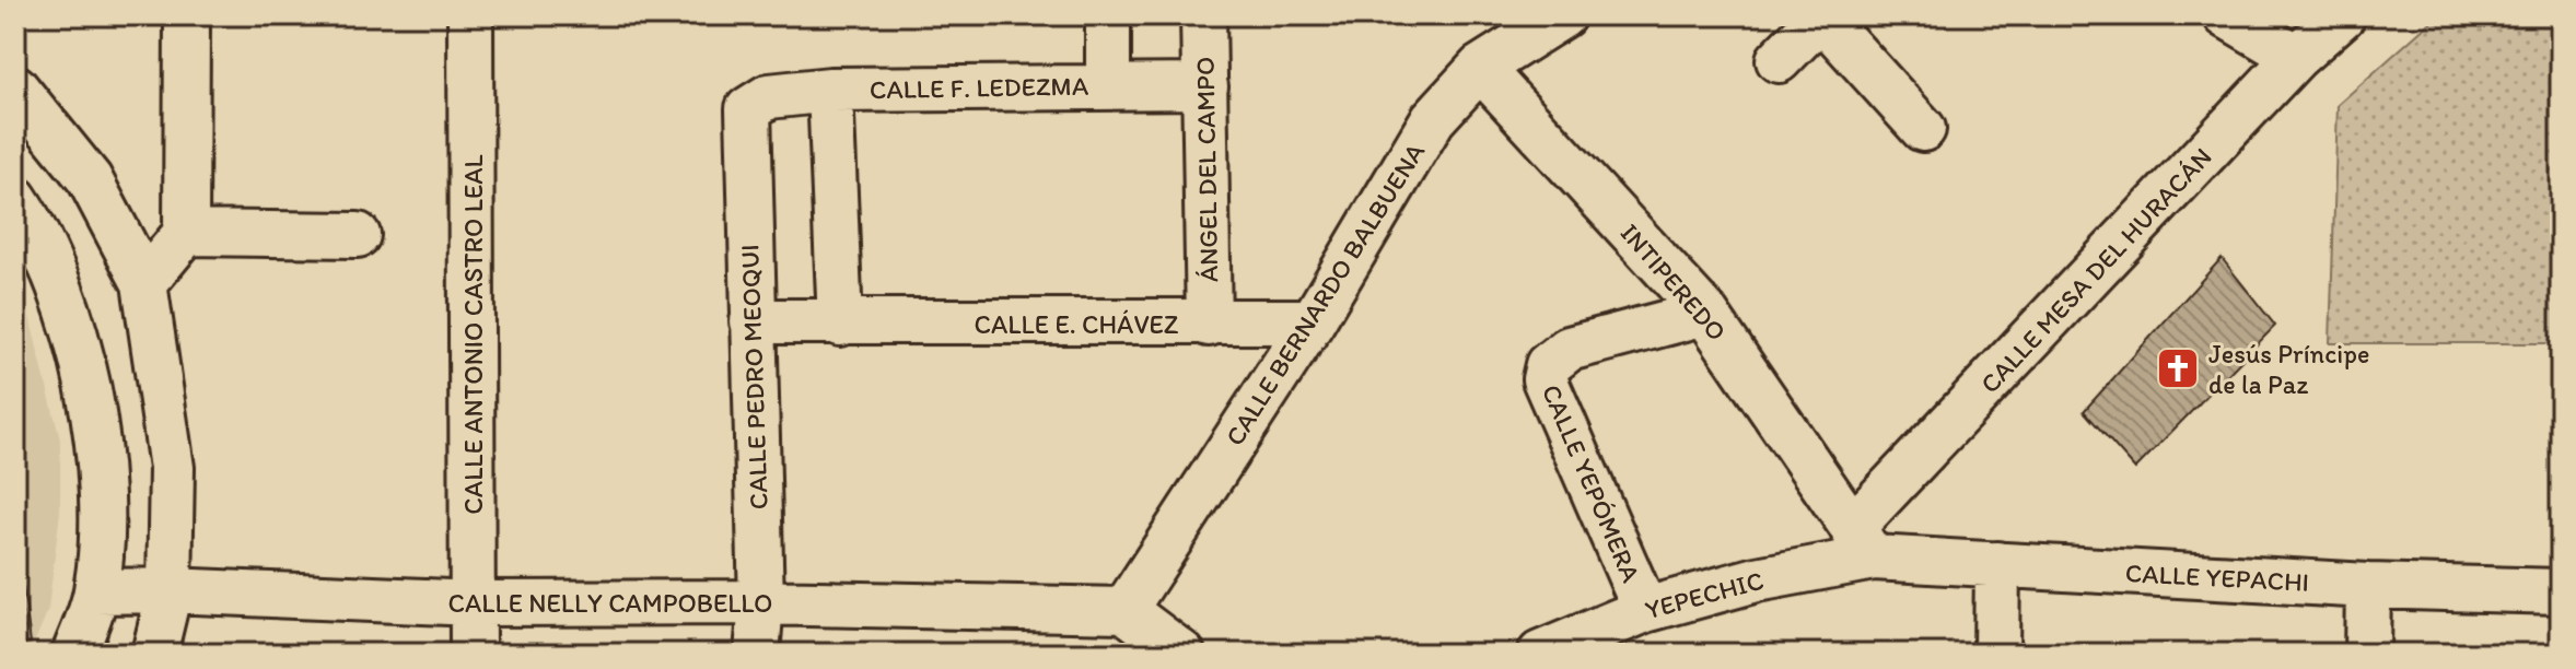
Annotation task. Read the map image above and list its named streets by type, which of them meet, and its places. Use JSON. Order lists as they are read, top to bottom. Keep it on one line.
{"streets":{"street":["CALLE F. LEDEZMA","ÁNGEL DEL CAMPO","CALLE MESA DEL HURACÁN","INTIPEREDO","CALLE BERNARDO BALBUENA","CALLE E. CHÁVEZ","CALLE ANTONIO CASTRO LEAL","CALLE PEDRO MEOQUI","CALLE YEPÓMERA","CALLE YEPACHI","YEPECHIC","CALLE NELLY CAMPOBELLO"]},"crossings":[["CALLE F. LEDEZMA","ÁNGEL DEL CAMPO"],["CALLE F. LEDEZMA","CALLE PEDRO MEOQUI"],["ÁNGEL DEL CAMPO","CALLE E. CHÁVEZ"],["CALLE MESA DEL HURACÁN","INTIPEREDO"],["CALLE MESA DEL HURACÁN","CALLE YEPACHI"],["CALLE MESA DEL HURACÁN","YEPECHIC"],["INTIPEREDO","CALLE BERNARDO BALBUENA"],["INTIPEREDO","CALLE YEPÓMERA"],["INTIPEREDO","CALLE YEPACHI"],["INTIPEREDO","YEPECHIC"],["CALLE BERNARDO BALBUENA","CALLE E. CHÁVEZ"],["CALLE BERNARDO BALBUENA","CALLE NELLY CAMPOBELLO"],["CALLE E. CHÁVEZ","CALLE PEDRO MEOQUI"],["CALLE ANTONIO CASTRO LEAL","CALLE NELLY CAMPOBELLO"],["CALLE PEDRO MEOQUI","CALLE NELLY CAMPOBELLO"],["CALLE YEPÓMERA","YEPECHIC"],["CALLE YEPACHI","YEPECHIC"]],"places":{"church":["Jesús Príncipe de la Paz"]}}
